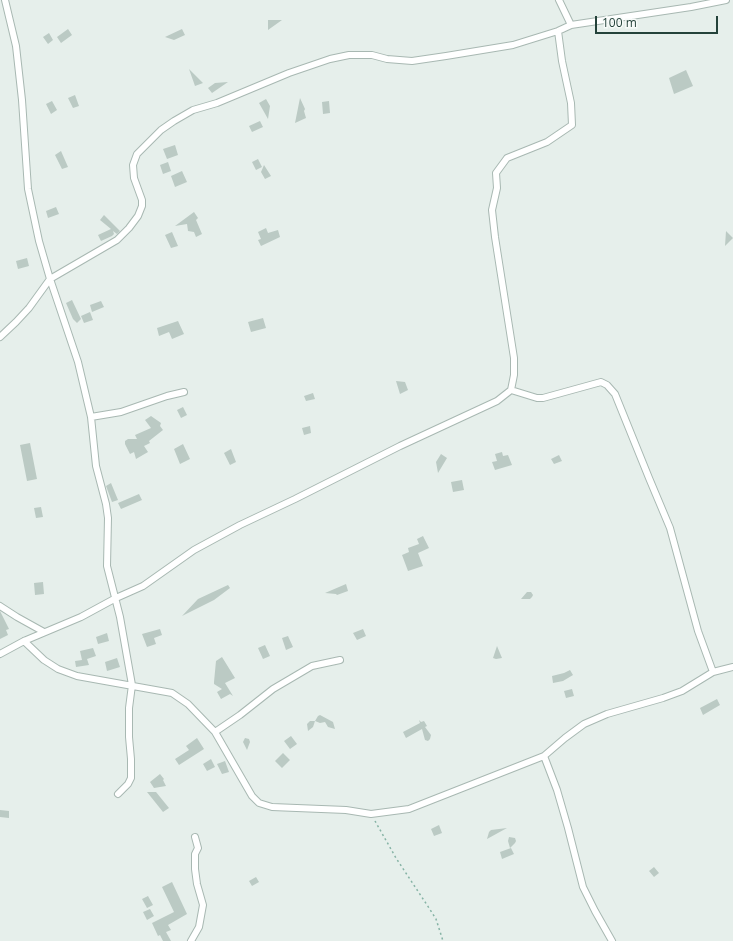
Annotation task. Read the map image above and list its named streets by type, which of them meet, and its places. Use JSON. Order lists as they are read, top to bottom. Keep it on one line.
{"scale_bar":"100 m"}
